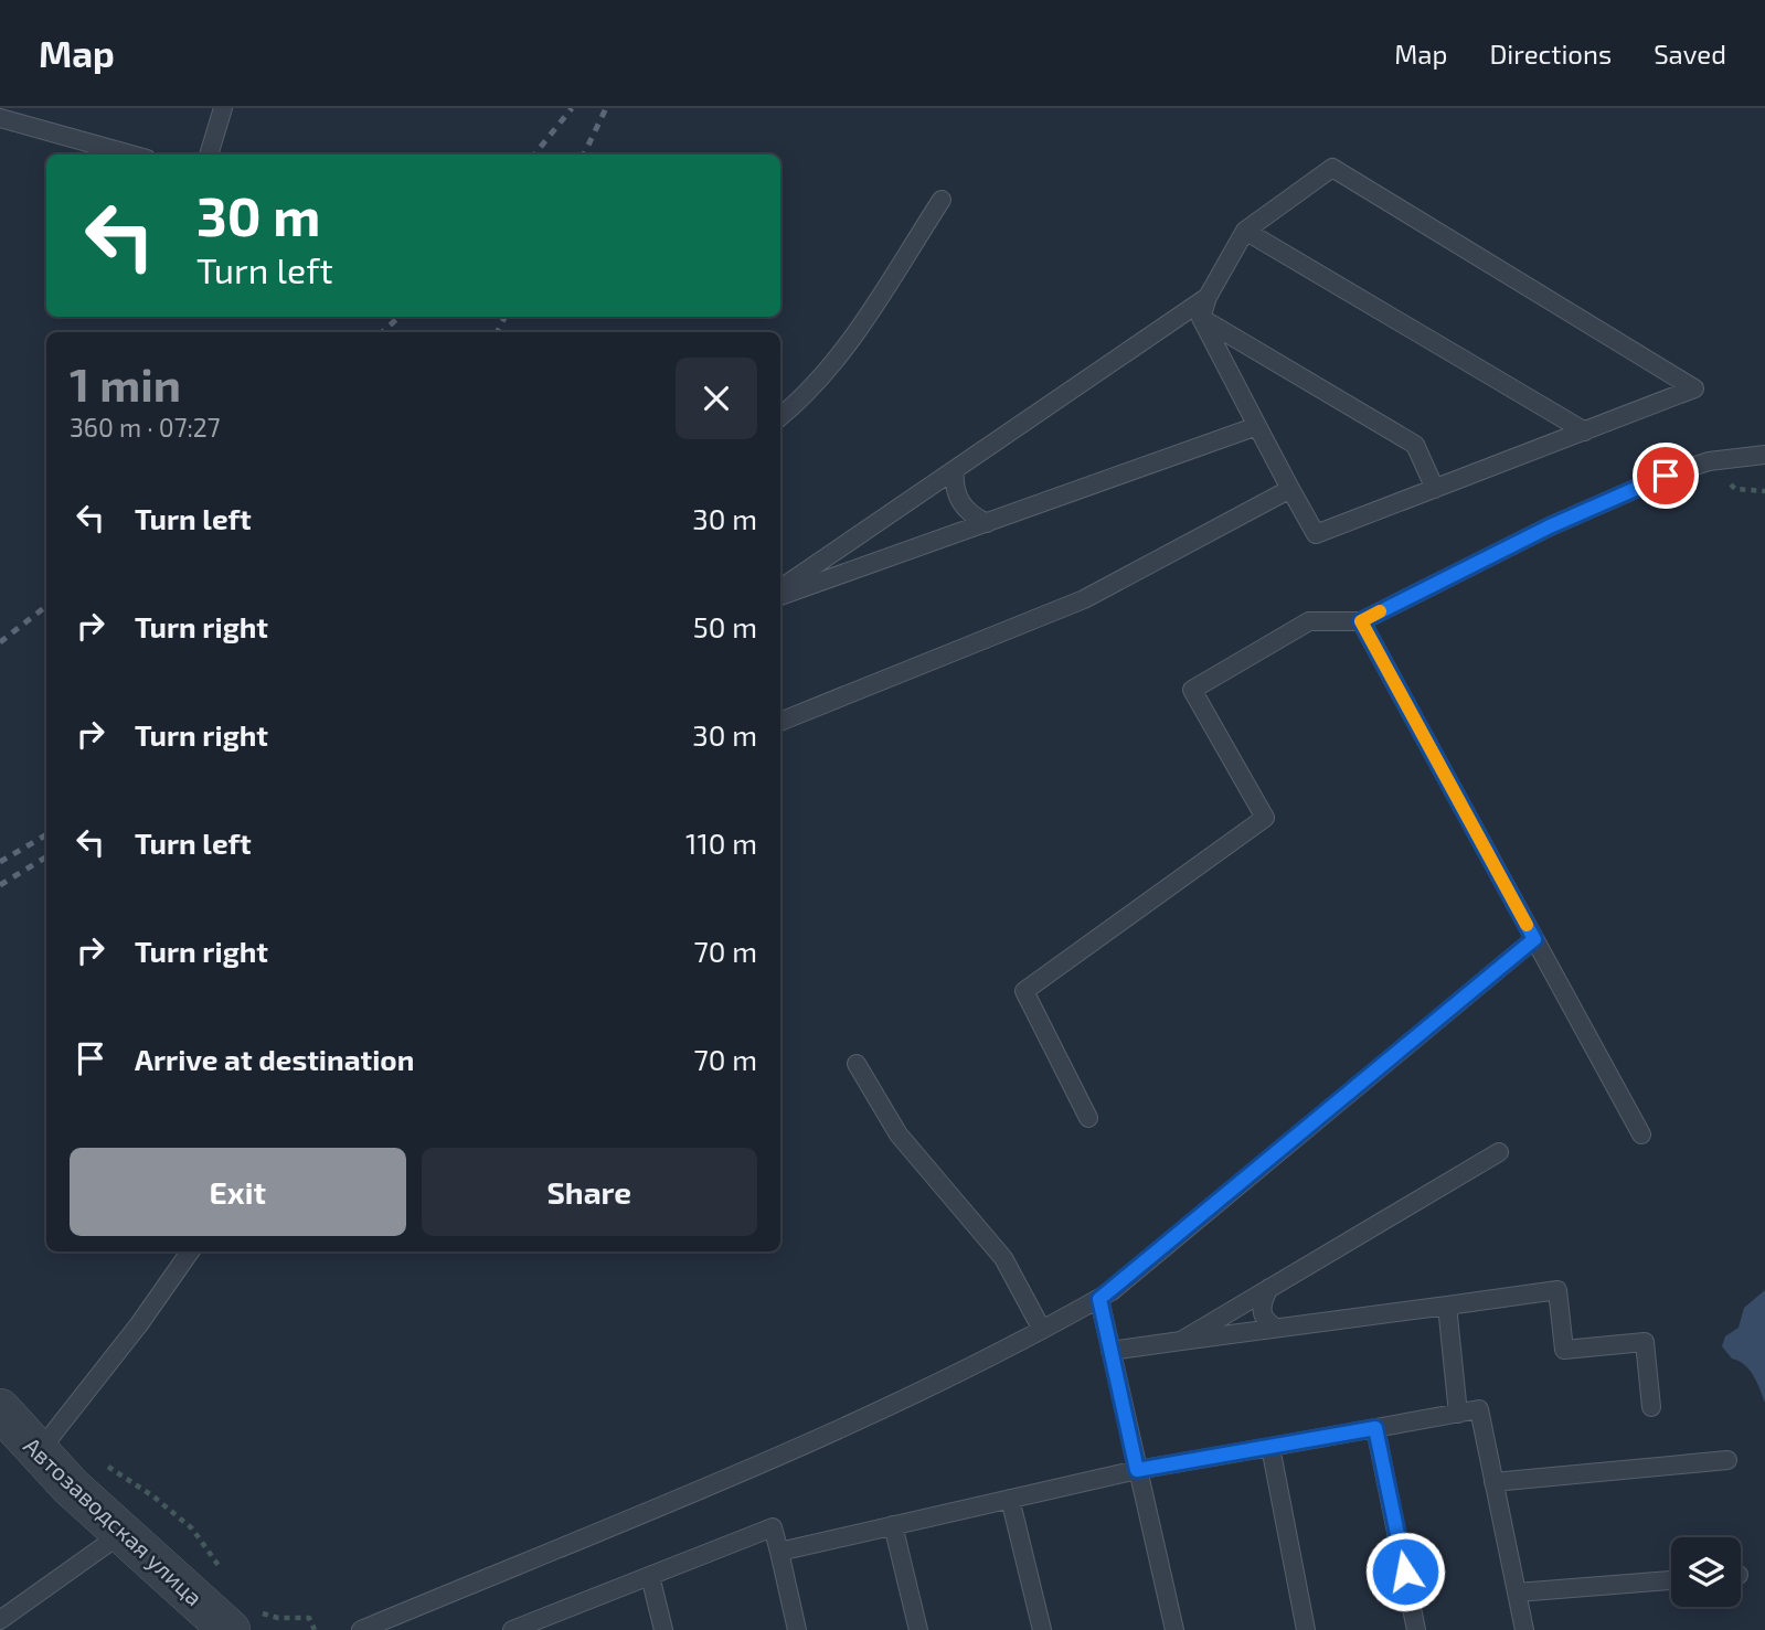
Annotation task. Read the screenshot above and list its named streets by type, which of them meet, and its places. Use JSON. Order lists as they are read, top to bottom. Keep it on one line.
{"streets":{"street":["Автозаводская улица"]},"page":{"header":"Map","nav":["Map","Directions","Saved"],"turn":["30 m","Turn left"],"heading":["1 min","360 m · 07:27"],"list":[{"name":"Turn left","value":"30 m"},{"name":"Turn right","value":"50 m"},{"name":"Turn right","value":"30 m"},{"name":"Turn left","value":"110 m"},{"name":"Turn right","value":"70 m"},{"name":"Arrive at destination","value":"70 m"}],"buttons":["Exit","Share"]}}
